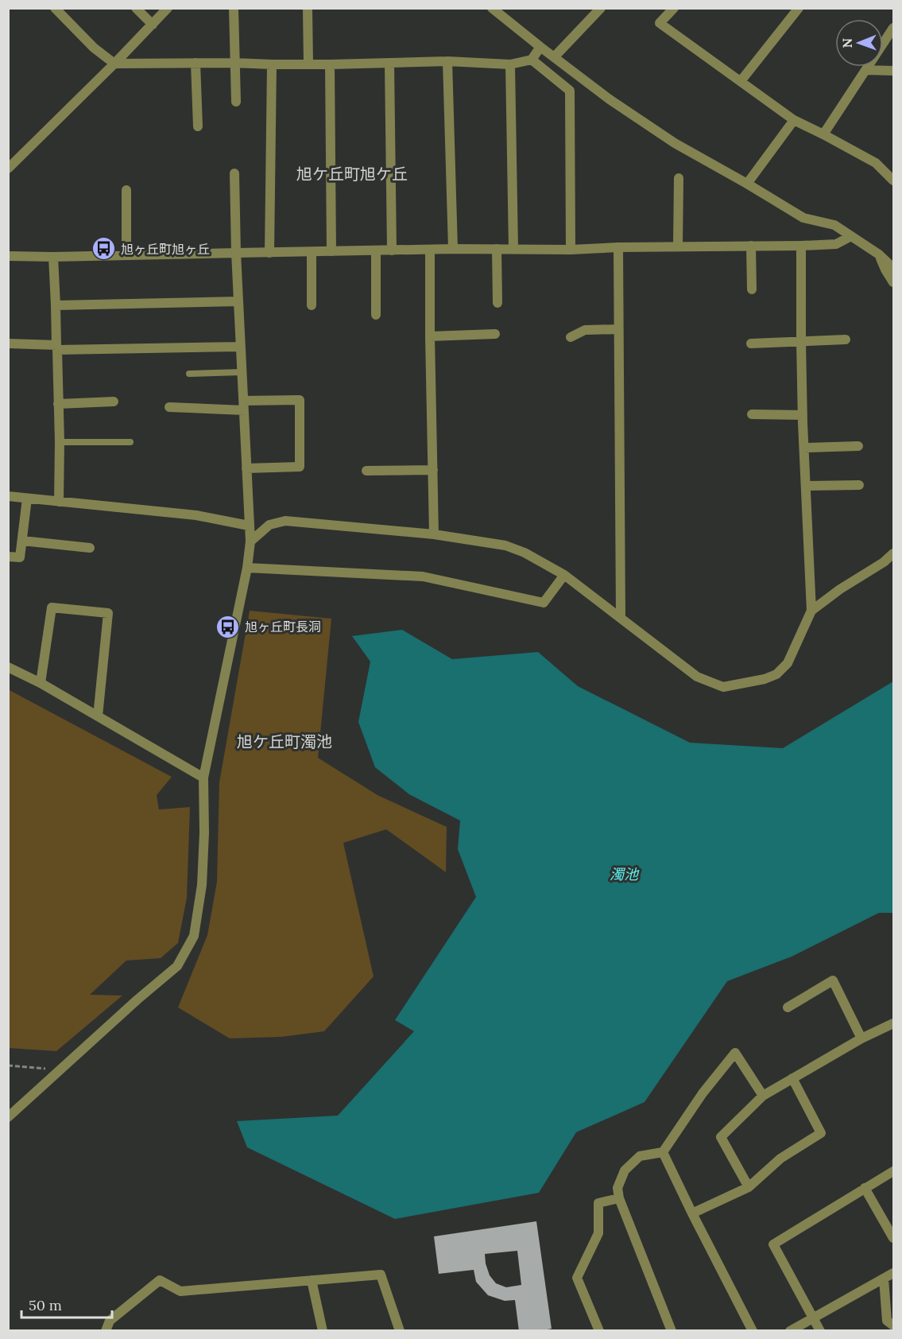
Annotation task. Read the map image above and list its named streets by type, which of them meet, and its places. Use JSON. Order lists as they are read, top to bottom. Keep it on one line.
{"districts":["旭ケ丘町旭ケ丘","旭ケ丘町濁池"],"water":["濁池"],"places":{"bus stop":["旭ヶ丘町旭ヶ丘","旭ヶ丘町長洞"]},"scale_bar":"50 m","north":"left"}
